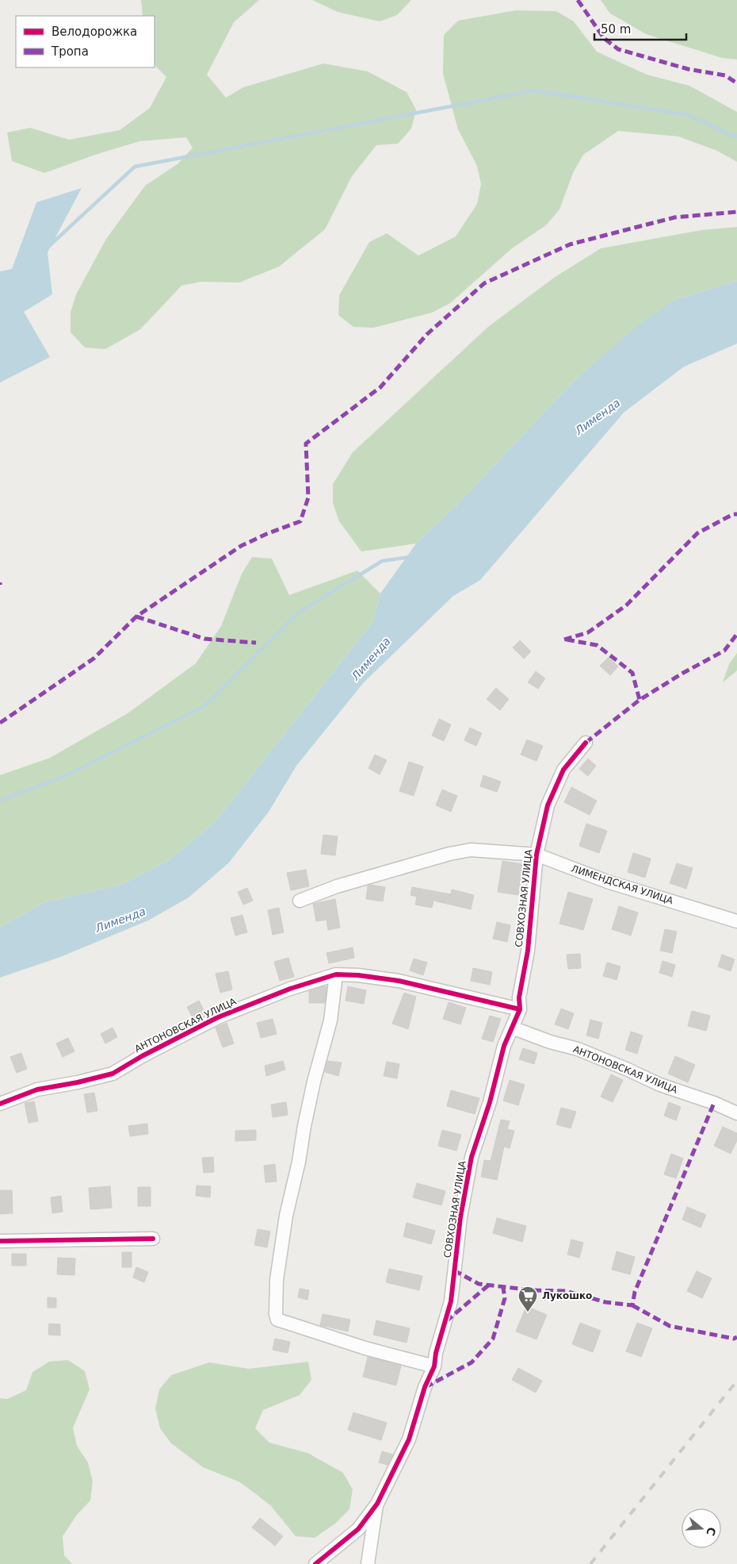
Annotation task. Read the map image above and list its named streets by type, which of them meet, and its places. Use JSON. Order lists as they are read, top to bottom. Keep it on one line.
{"streets":{"street":["ЛИМЕНДСКАЯ УЛИЦА","СОВХОЗНАЯ УЛИЦА","АНТОНОВСКАЯ УЛИЦА"]},"crossings":[["ЛИМЕНДСКАЯ УЛИЦА","СОВХОЗНАЯ УЛИЦА"],["СОВХОЗНАЯ УЛИЦА","АНТОНОВСКАЯ УЛИЦА"]],"water":["Лименда"],"places":{"supermarket":["Лукошко"]},"legend":["Велодорожка","Тропа"],"scale_bar":"50 m","north":"right"}
